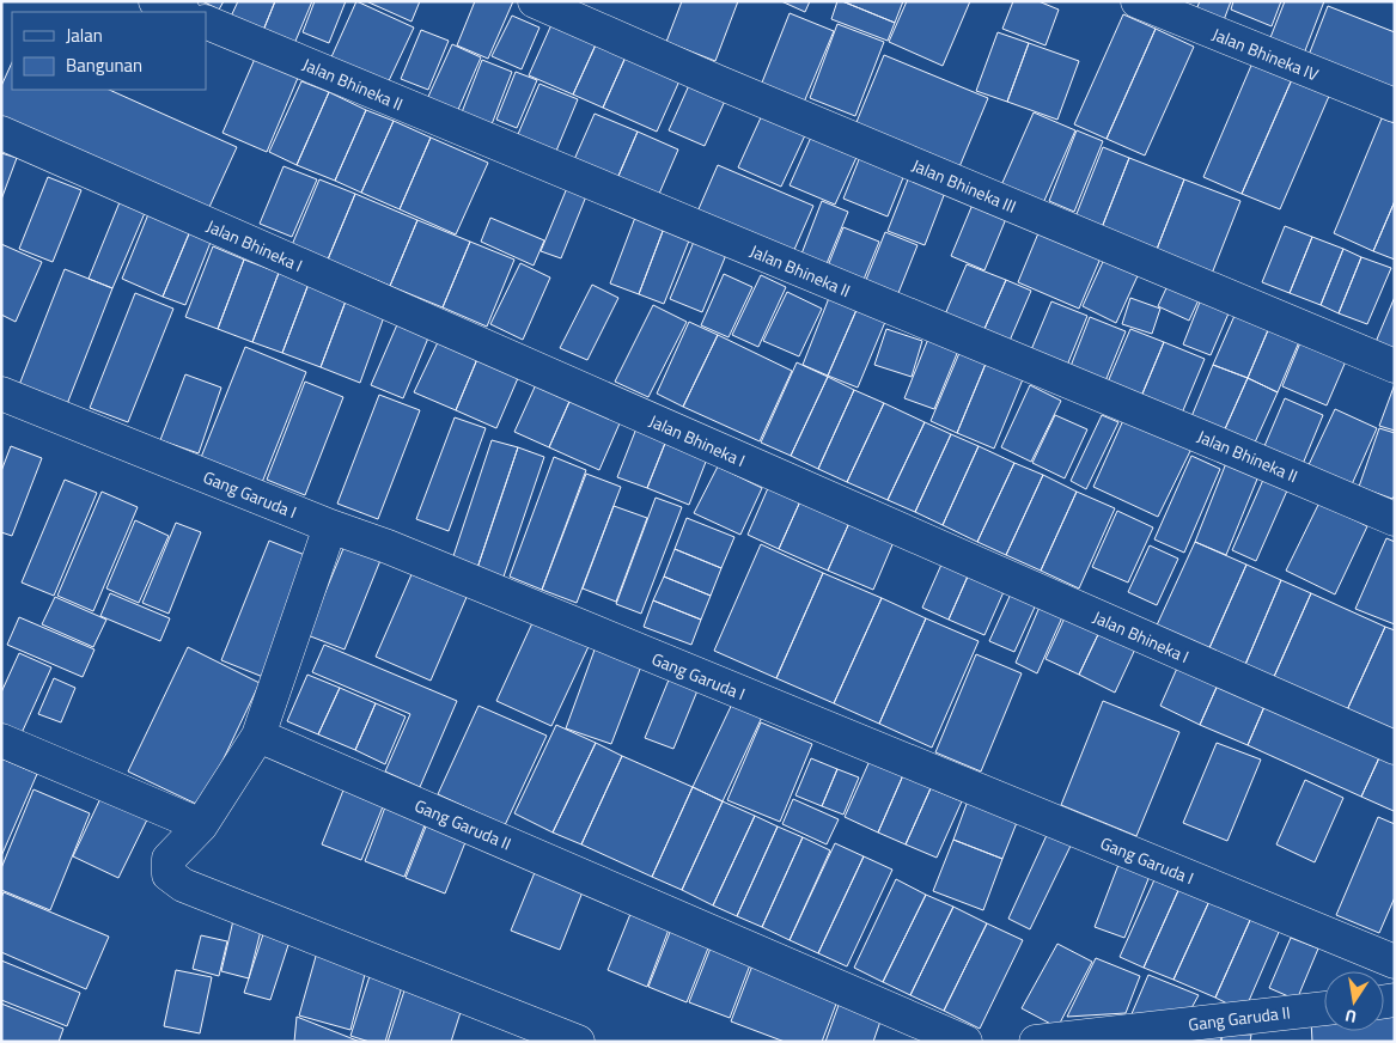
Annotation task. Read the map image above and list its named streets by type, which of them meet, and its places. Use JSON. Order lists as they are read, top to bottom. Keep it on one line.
{"streets":{"street":["Jalan Bhineka IV","Jalan Bhineka II","Jalan Bhineka III","Jalan Bhineka I","Gang Garuda I","Gang Garuda II"]},"legend":["Jalan","Bangunan"],"north":"bottom"}
